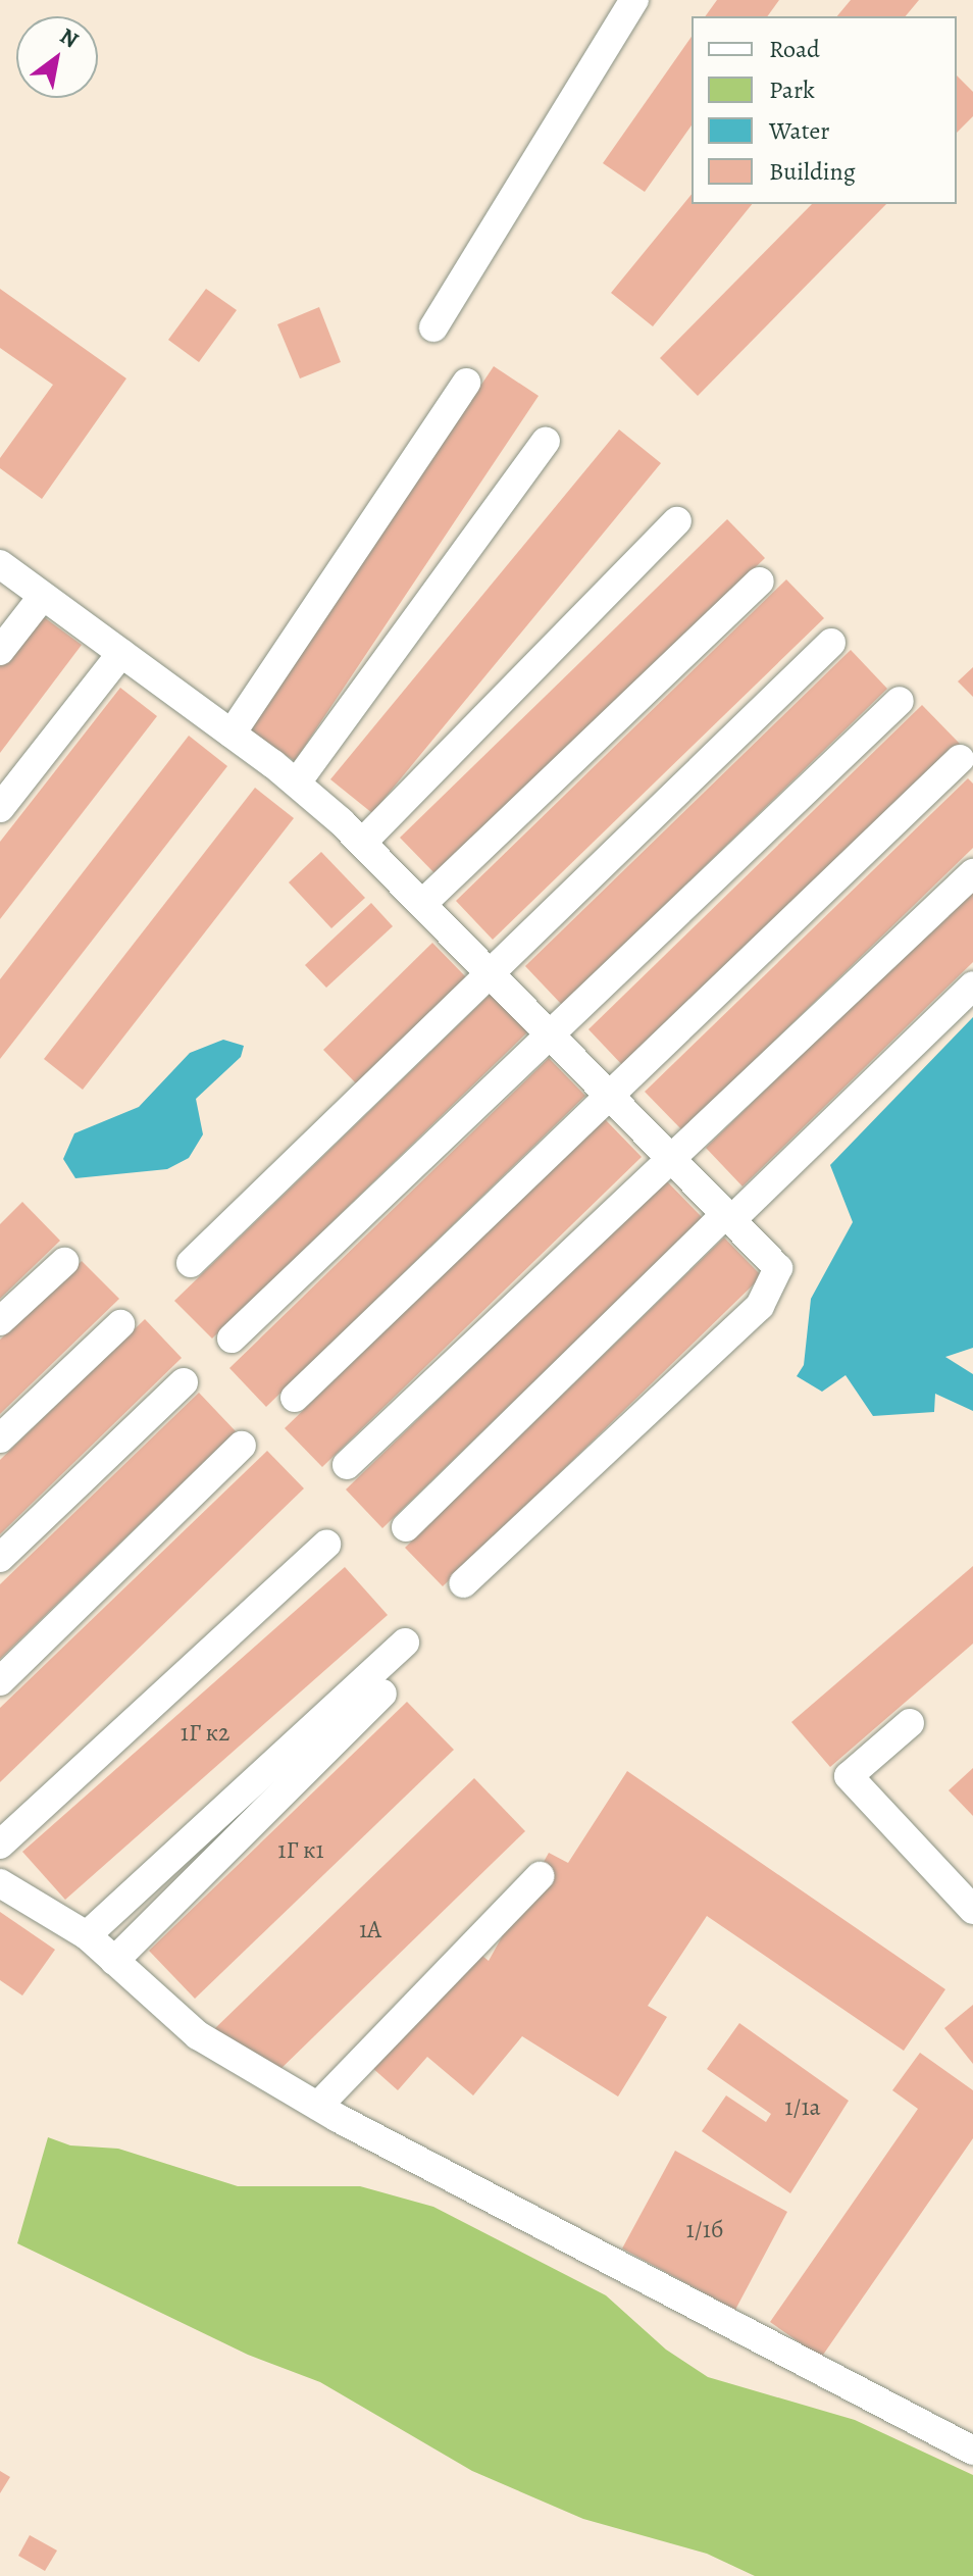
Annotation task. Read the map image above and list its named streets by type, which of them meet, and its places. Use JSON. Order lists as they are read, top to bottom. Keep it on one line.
{"house_numbers":["1Г к2","1Г к1","1А","1/1а","1/1б"],"legend":["Road","Park","Water","Building"],"north":"top right"}
